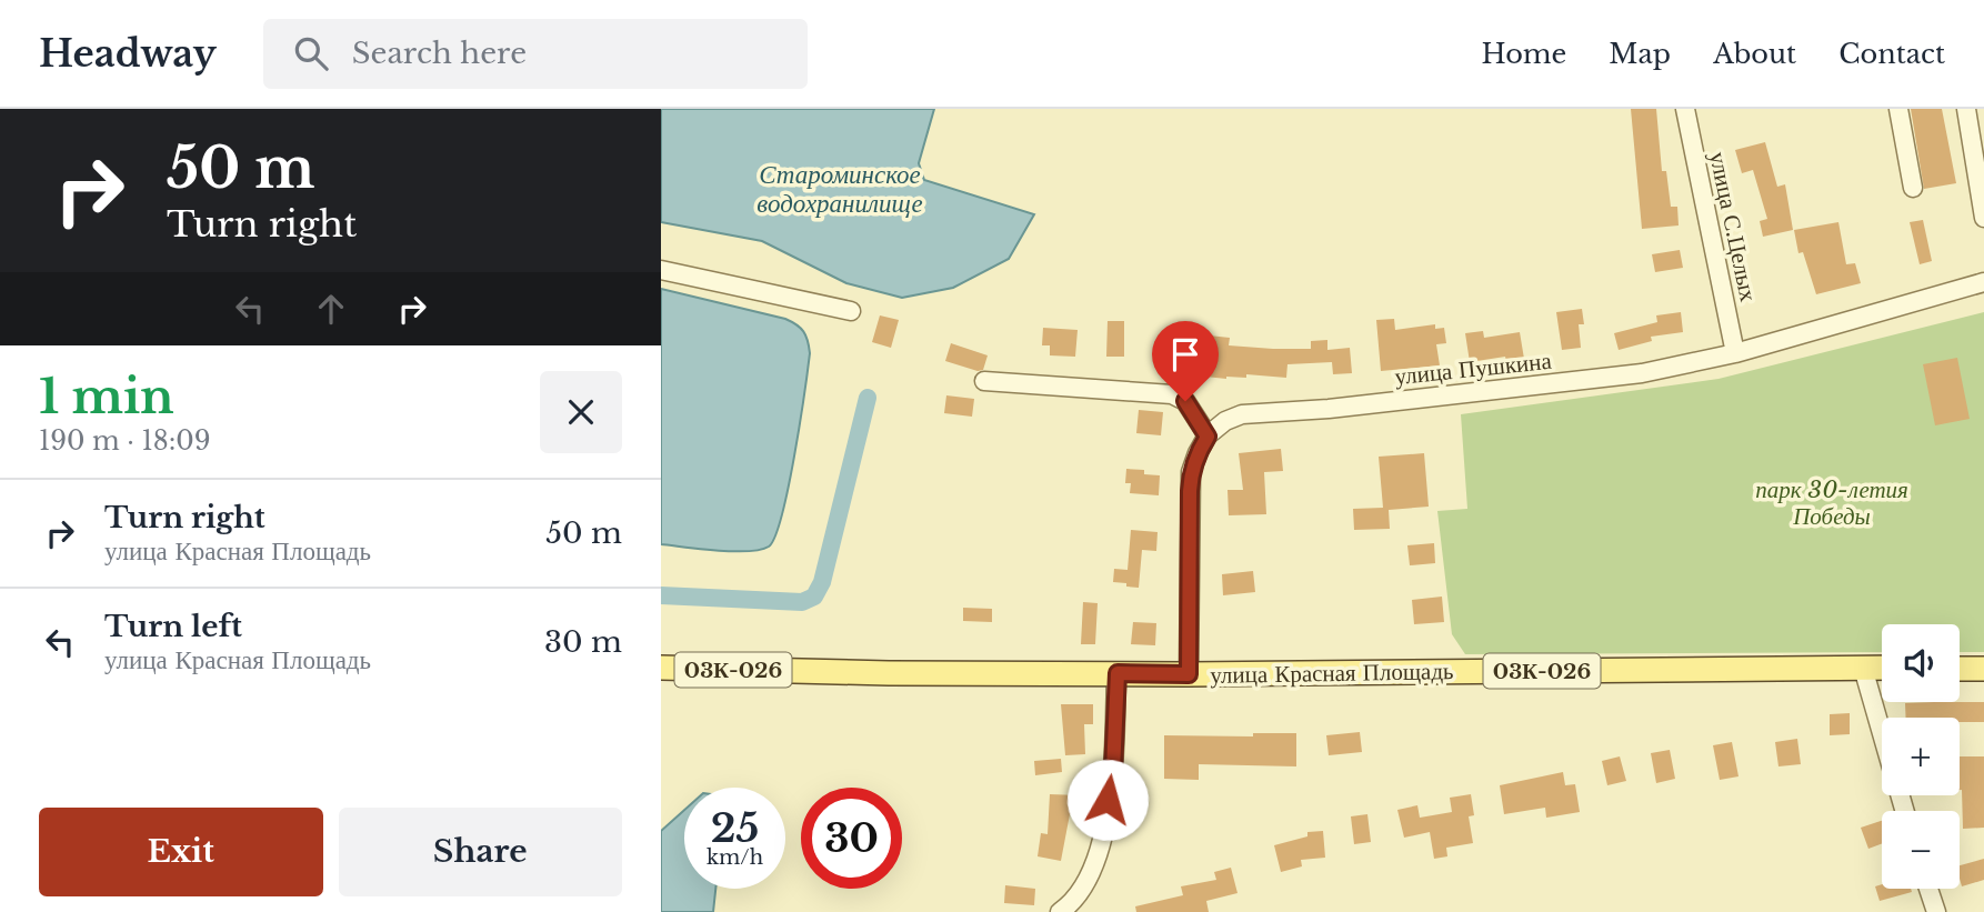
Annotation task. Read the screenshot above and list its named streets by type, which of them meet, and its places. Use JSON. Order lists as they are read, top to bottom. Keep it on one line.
{"streets":{"main road":["03К-026","улица Красная Площадь"],"street":["улица С.Целых","улица Пушкина"]},"crossings":[["улица С.Целых","улица Пушкина"],["улица Пушкина","улица Красная Площадь"]],"water":["Староминское водохранилище"],"parks":["парк 30-летия Победы"],"page":{"header":"Headway","search":"Search here","nav":["Home","Map","About","Contact"],"turn":["50 m","Turn right"],"heading":["1 min","190 m · 18:09"],"list":[{"name":"Turn right","note":"улица Красная Площадь","value":"50 m"},{"name":"Turn left","note":"улица Красная Площадь","value":"30 m"}],"map_buttons":["+","−"],"speed":"25 km/h","limit":"30","buttons":["Exit","Share"]}}
